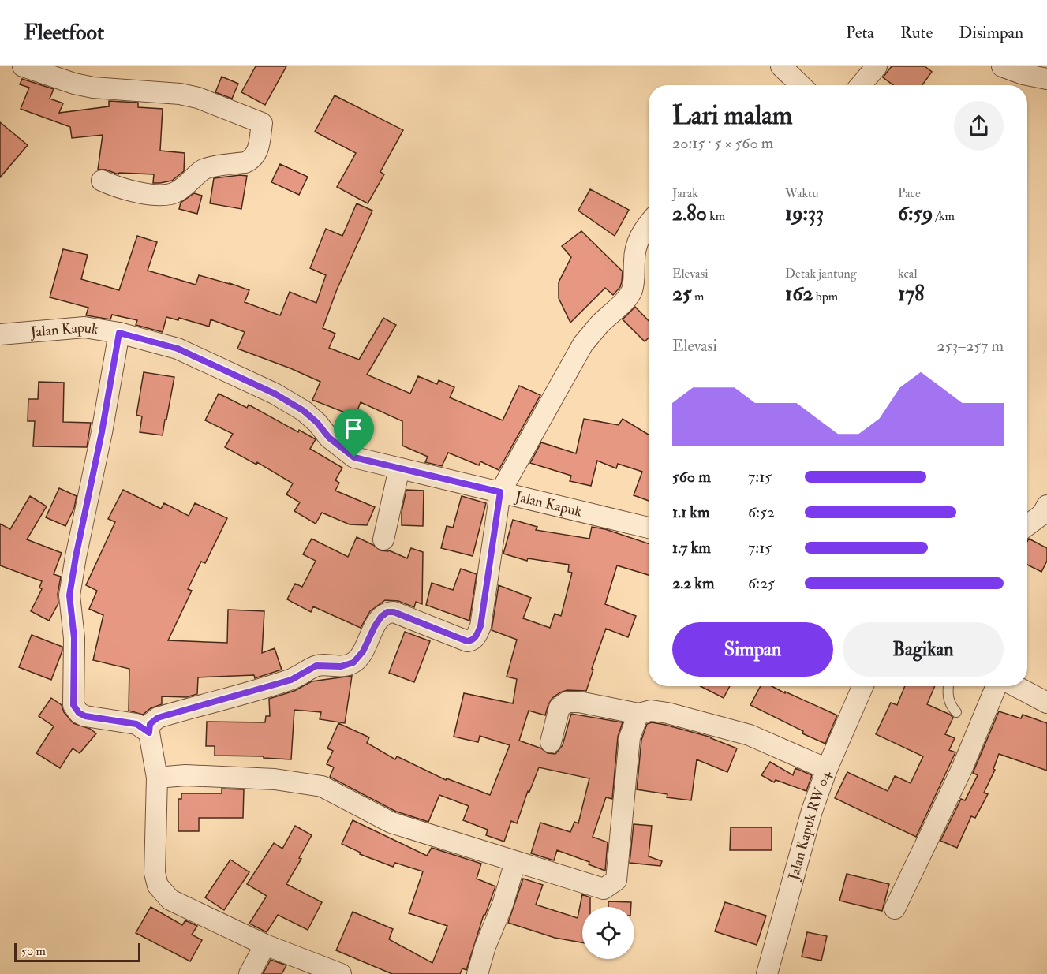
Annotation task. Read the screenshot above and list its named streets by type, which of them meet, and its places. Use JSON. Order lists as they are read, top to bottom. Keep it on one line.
{"streets":{"street":["Jalan Kapuk","Jalan Kapuk RW 04"]},"scale_bar":"50 m","page":{"header":"Fleetfoot","nav":["Peta","Rute","Disimpan"],"heading":["Lari malam","20:15 · 5 × 560 m"],"stats":[["Jarak","2.80 km"],["Waktu","19:33"],["Pace","6:59 /km"],["Elevasi","25 m"],["Detak jantung","162 bpm"],["kcal","178"]],"chart":["Elevasi","253–257 m"],"list":[{"name":"560 m","note":"7:15"},{"name":"1.1 km","note":"6:52"},{"name":"1.7 km","note":"7:15"},{"name":"2.2 km","note":"6:25"}],"buttons":["Simpan","Bagikan"],"scale":"50 m"}}
